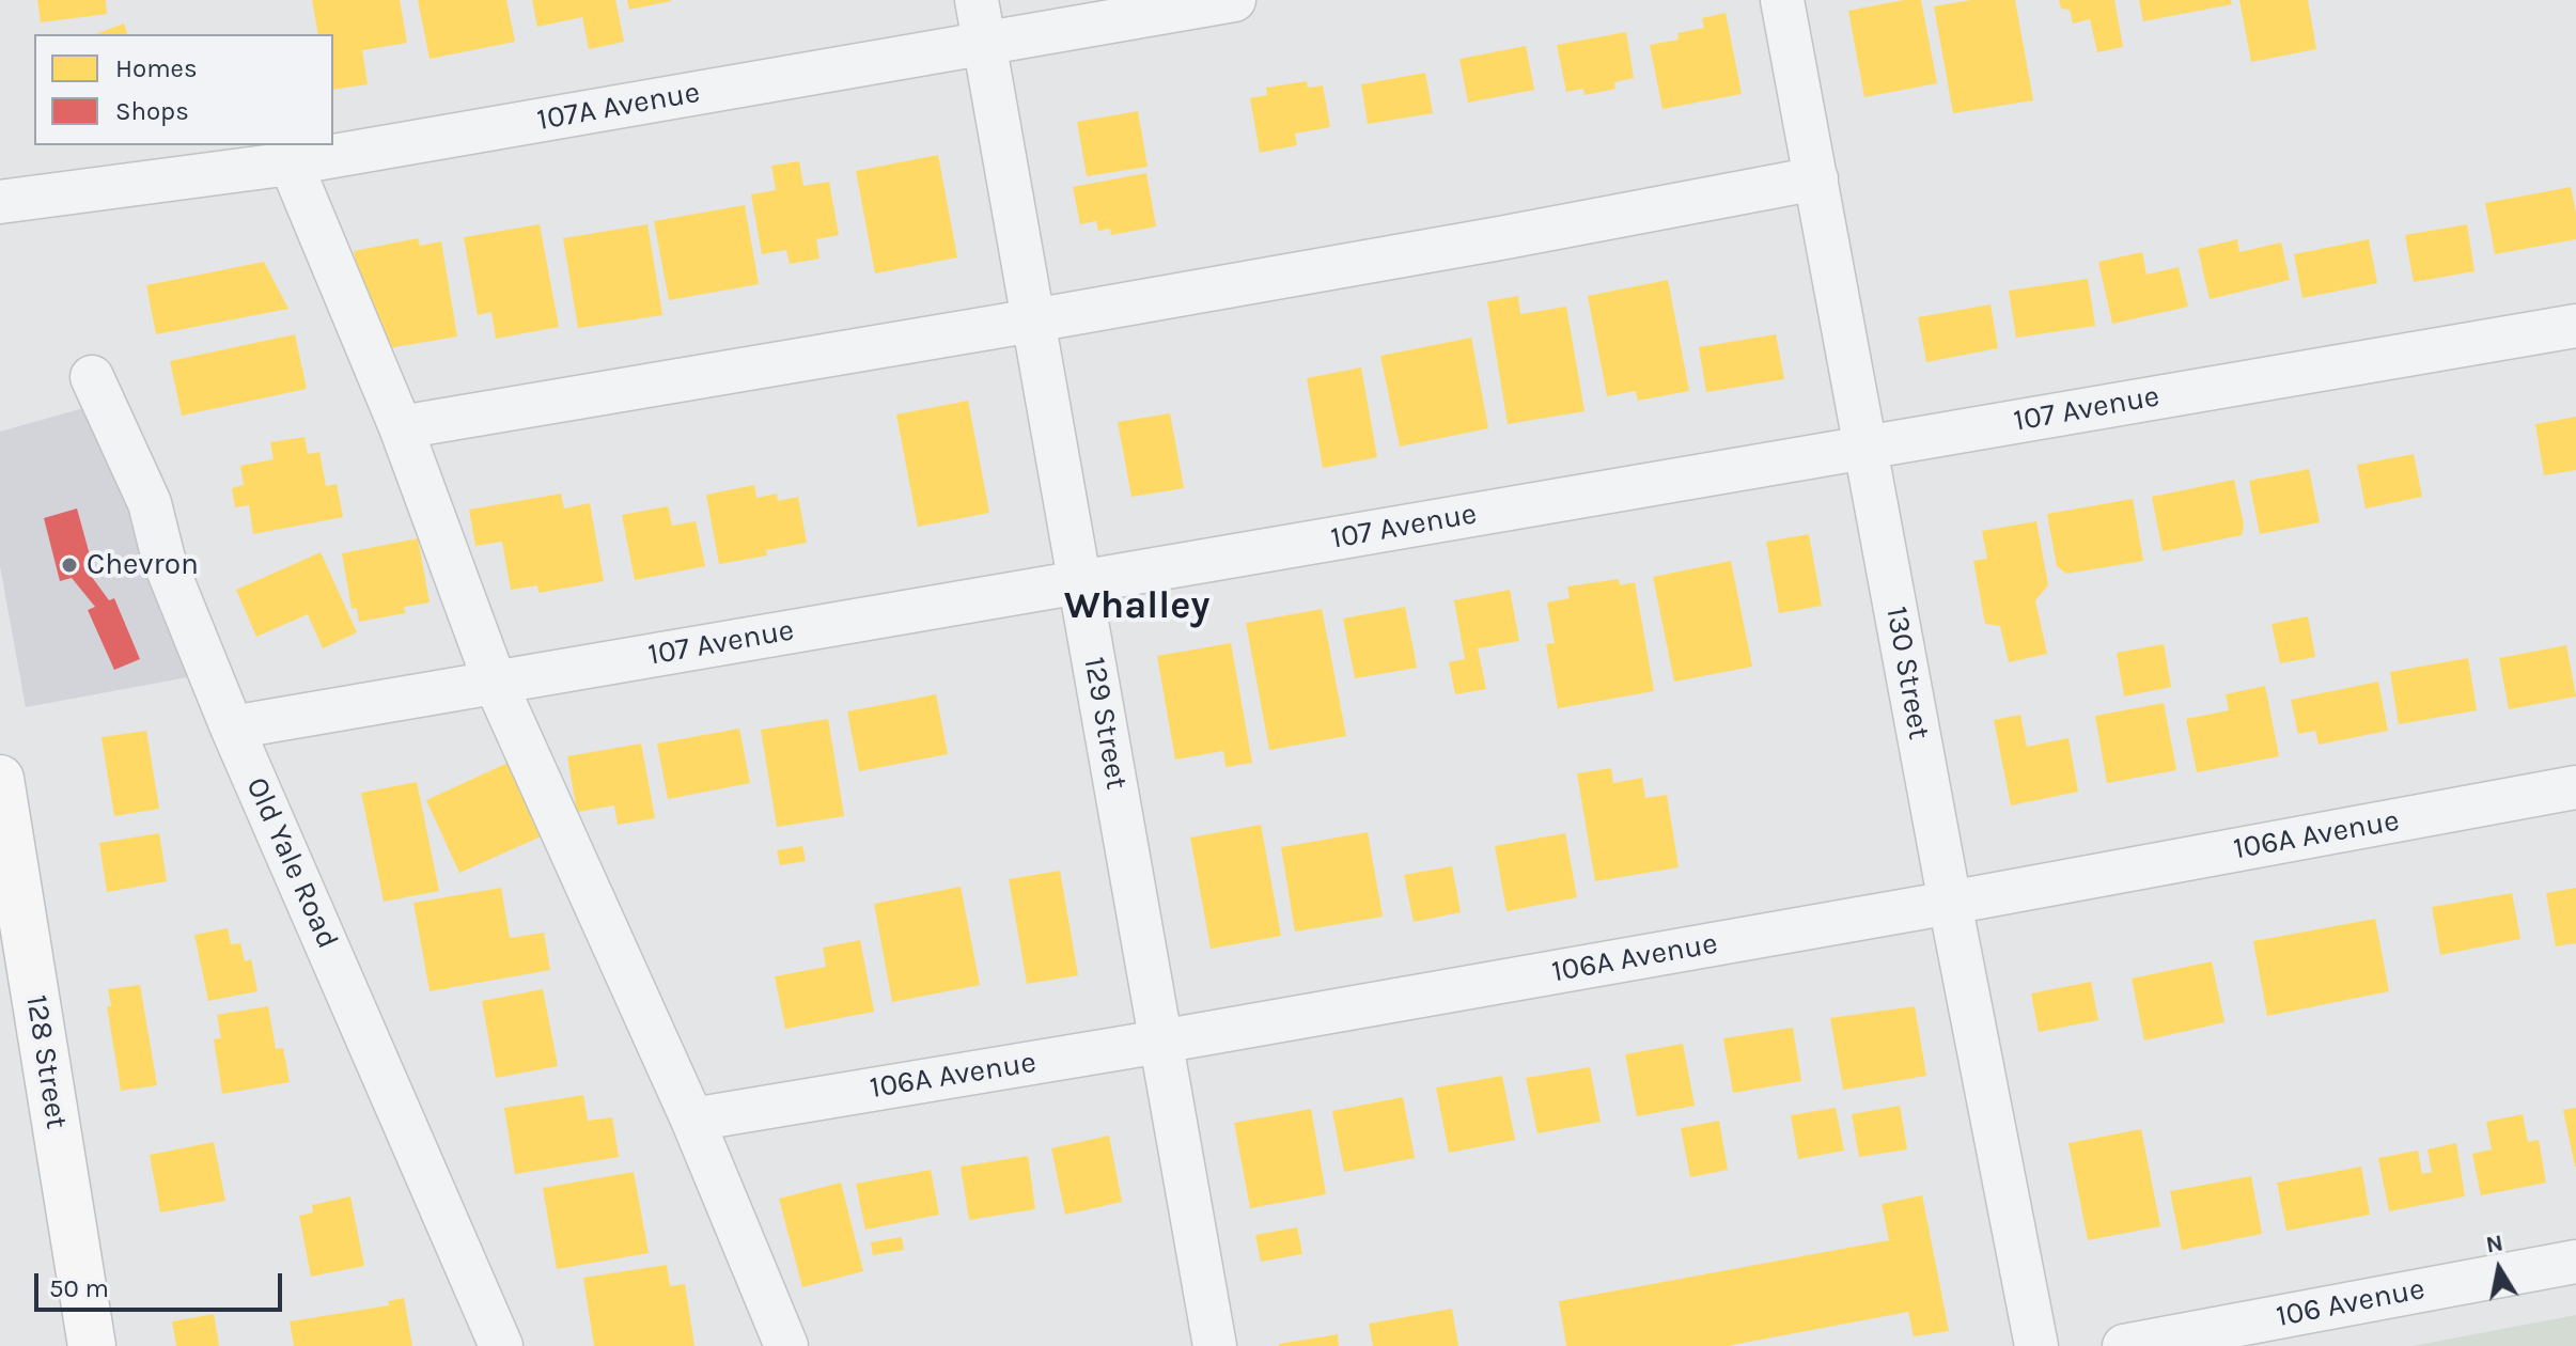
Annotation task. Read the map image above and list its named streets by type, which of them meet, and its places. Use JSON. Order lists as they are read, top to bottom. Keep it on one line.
{"streets":{"main road":["128 Street"],"street":["107A Avenue","107 Avenue","130 Street","129 Street","106A Avenue","Old Yale Road","106 Avenue"]},"crossings":[["107A Avenue","129 Street"],["107 Avenue","130 Street"],["107 Avenue","129 Street"],["107 Avenue","Old Yale Road"],["130 Street","106A Avenue"],["129 Street","106A Avenue"]],"districts":["Whalley"],"places":["Chevron"],"legend":["Homes","Shops"],"scale_bar":"50 m","north":"top"}
